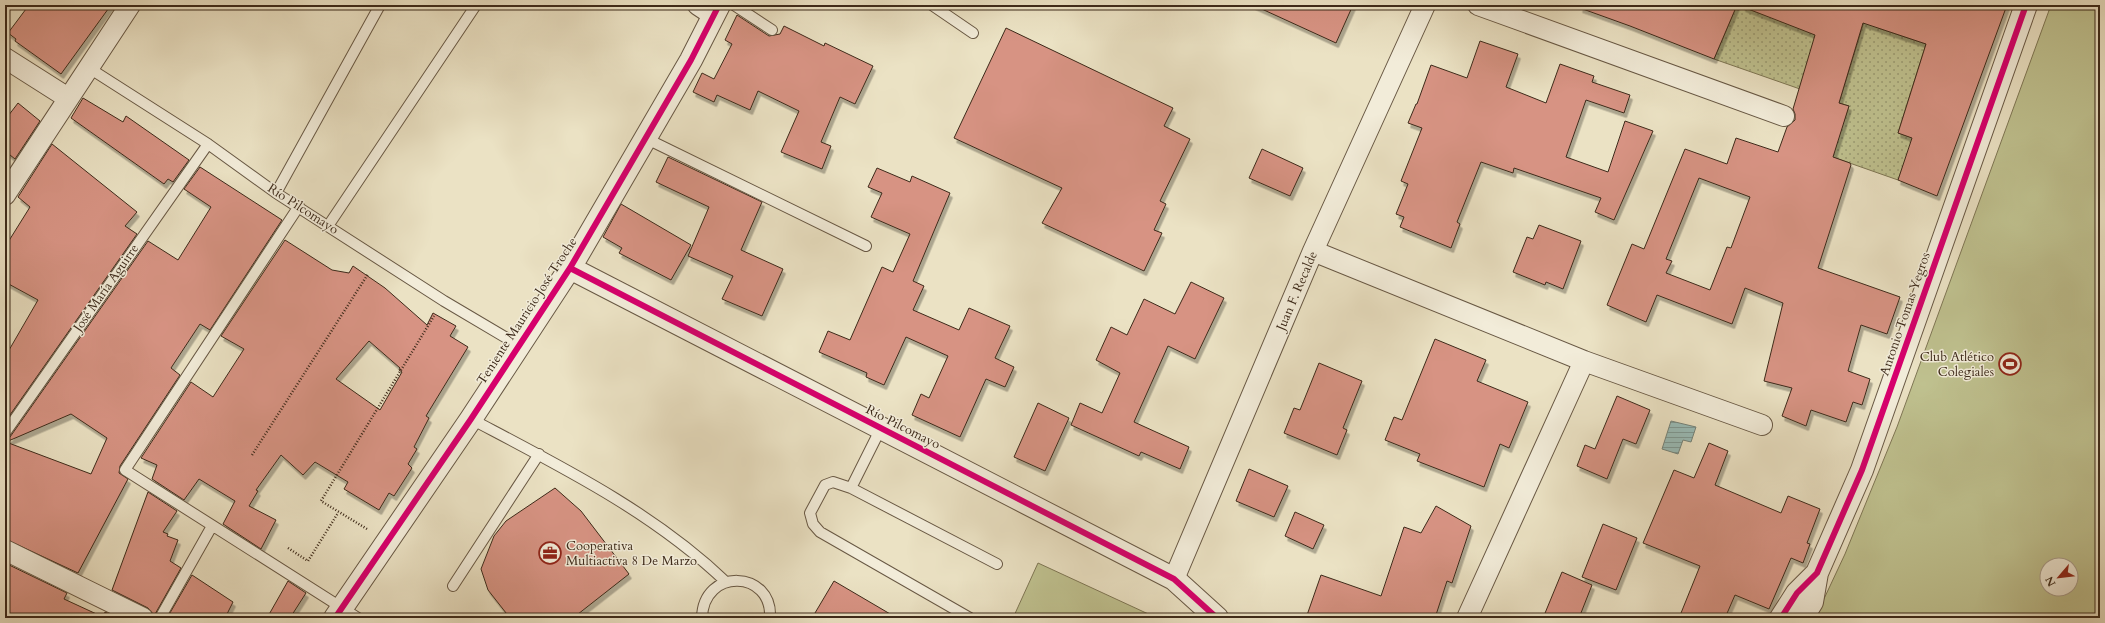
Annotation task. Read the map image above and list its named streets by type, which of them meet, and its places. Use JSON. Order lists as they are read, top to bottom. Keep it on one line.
{"streets":{"street":["Río Pilcomayo","Juan F. Recalde","Teniente Mauricio José Troche","Antonio Tomas Yegros"],"lane":["José María Aguirre"]},"crossings":[["Río Pilcomayo","José María Aguirre"],["Río Pilcomayo","Juan F. Recalde"],["Río Pilcomayo","Teniente Mauricio José Troche"]],"places":{"sports":["Club Atlético Colegiales"],"office":["Cooperativa Multiactiva 8 De Marzo"]},"north":"bottom left"}
